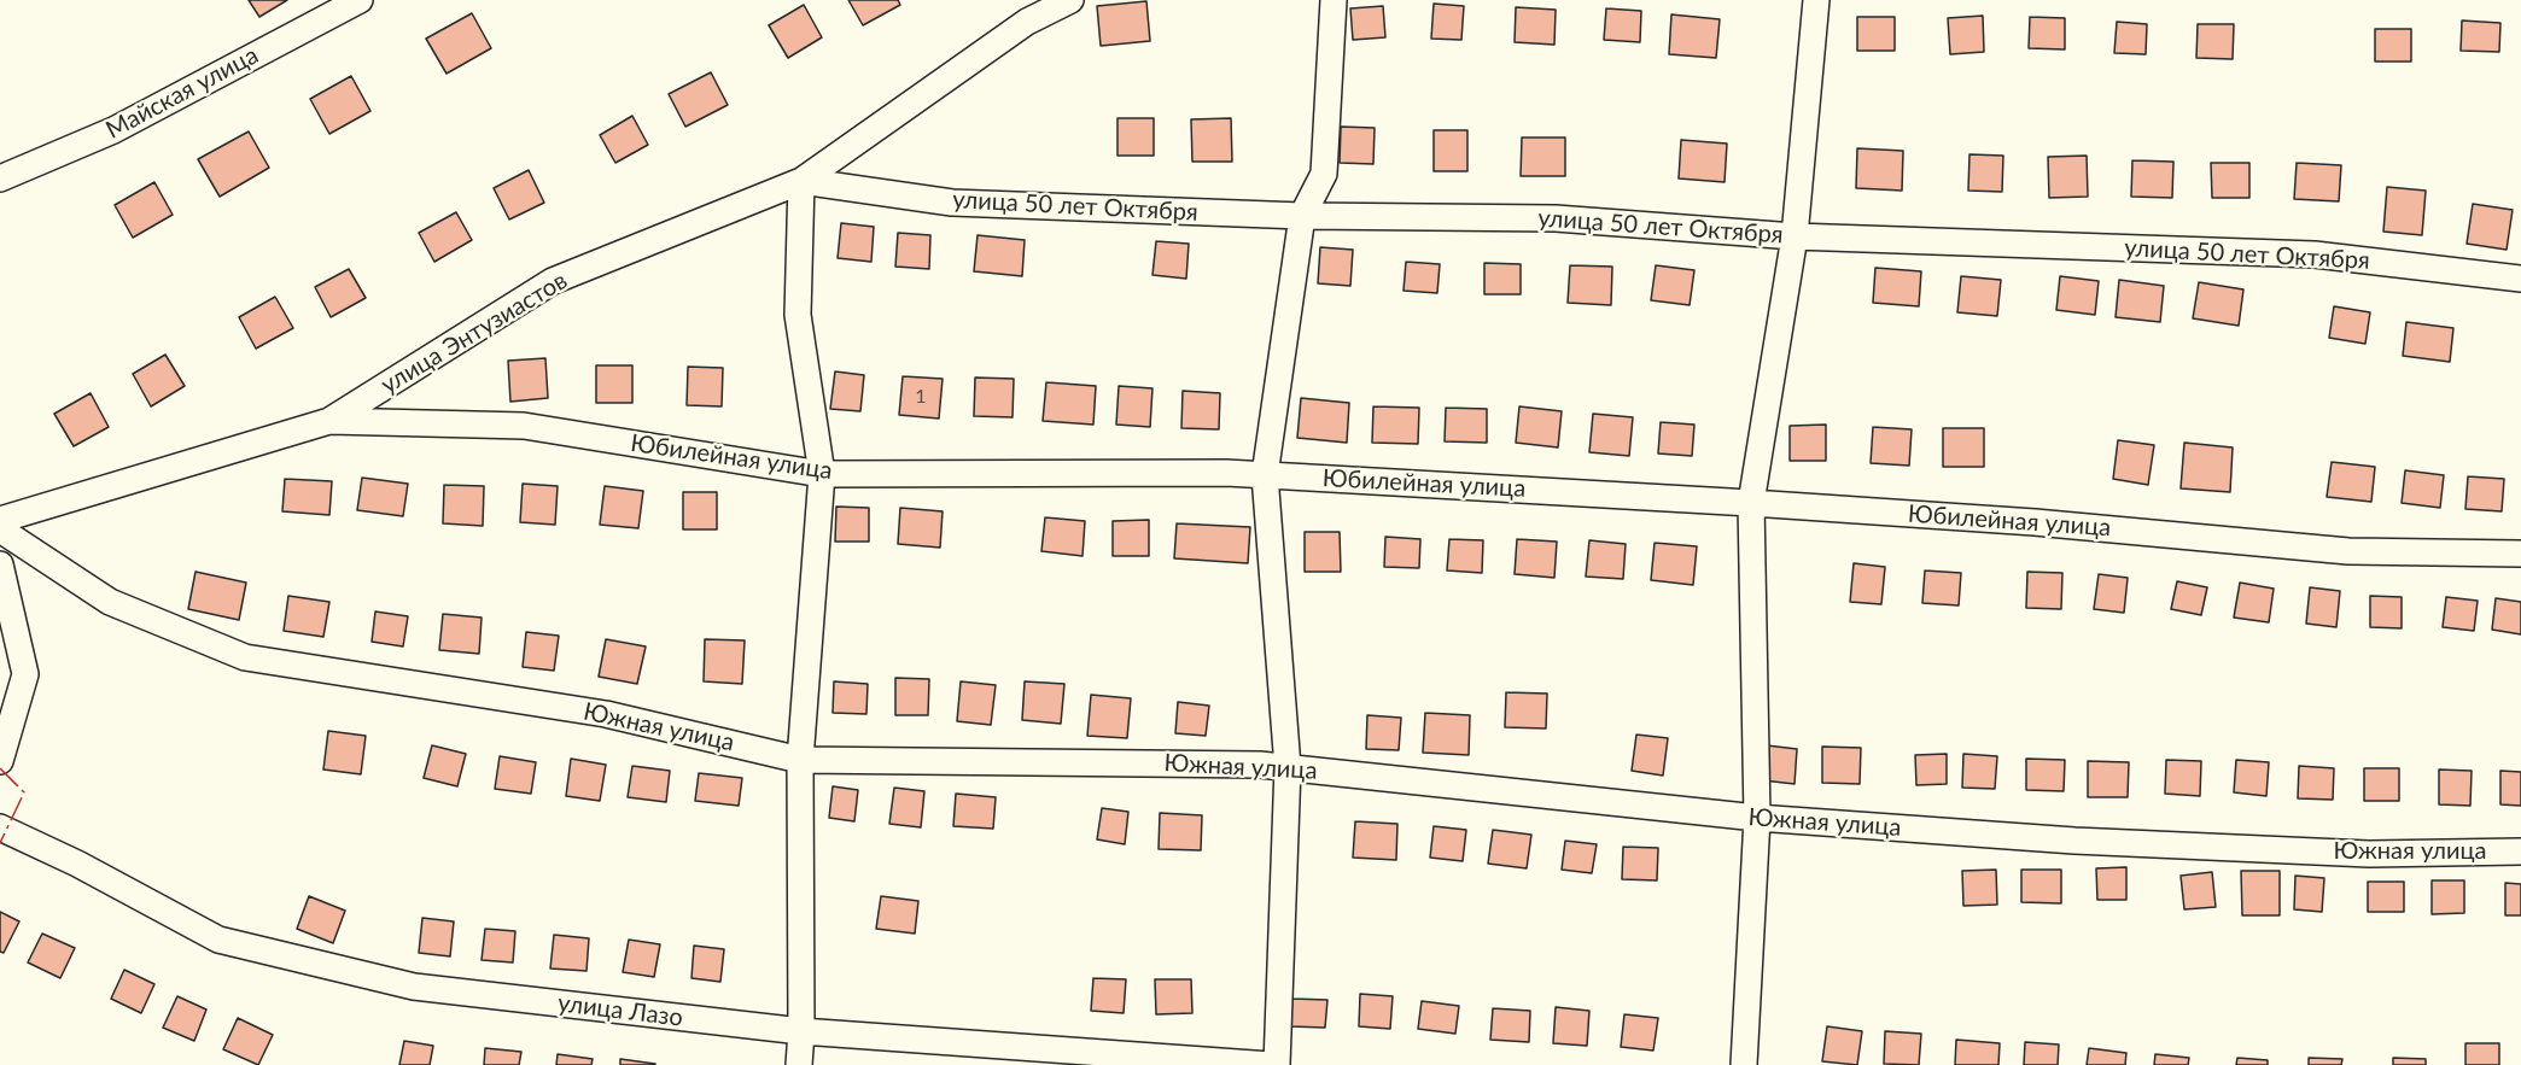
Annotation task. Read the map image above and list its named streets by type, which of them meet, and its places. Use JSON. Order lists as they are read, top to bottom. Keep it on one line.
{"streets":{"street":["Майская улица","улица 50 лет Октября","улица Энтузиастов","Юбилейная улица","Южная улица","улица Лазо"]},"crossings":[["улица 50 лет Октября","улица Энтузиастов"],["улица Энтузиастов","Юбилейная улица"]],"house_numbers":["1"]}
